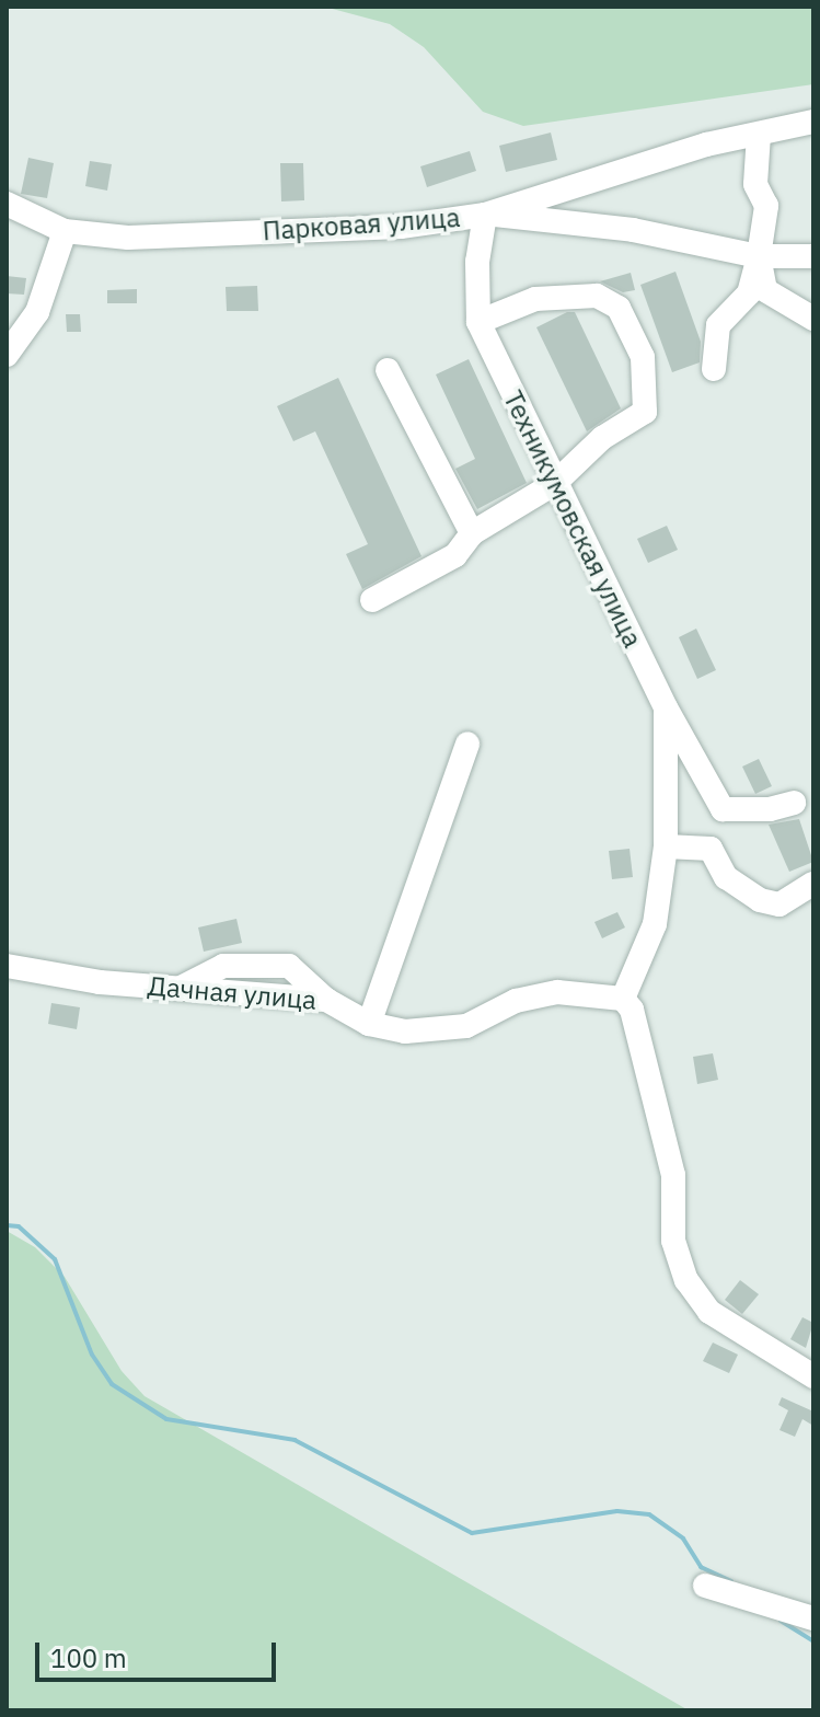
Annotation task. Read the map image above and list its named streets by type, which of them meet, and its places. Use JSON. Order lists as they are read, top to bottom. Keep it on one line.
{"streets":{"street":["Парковая улица","Техникумовская улица","Дачная улица"]},"crossings":[["Парковая улица","Техникумовская улица"]],"scale_bar":"100 m"}
